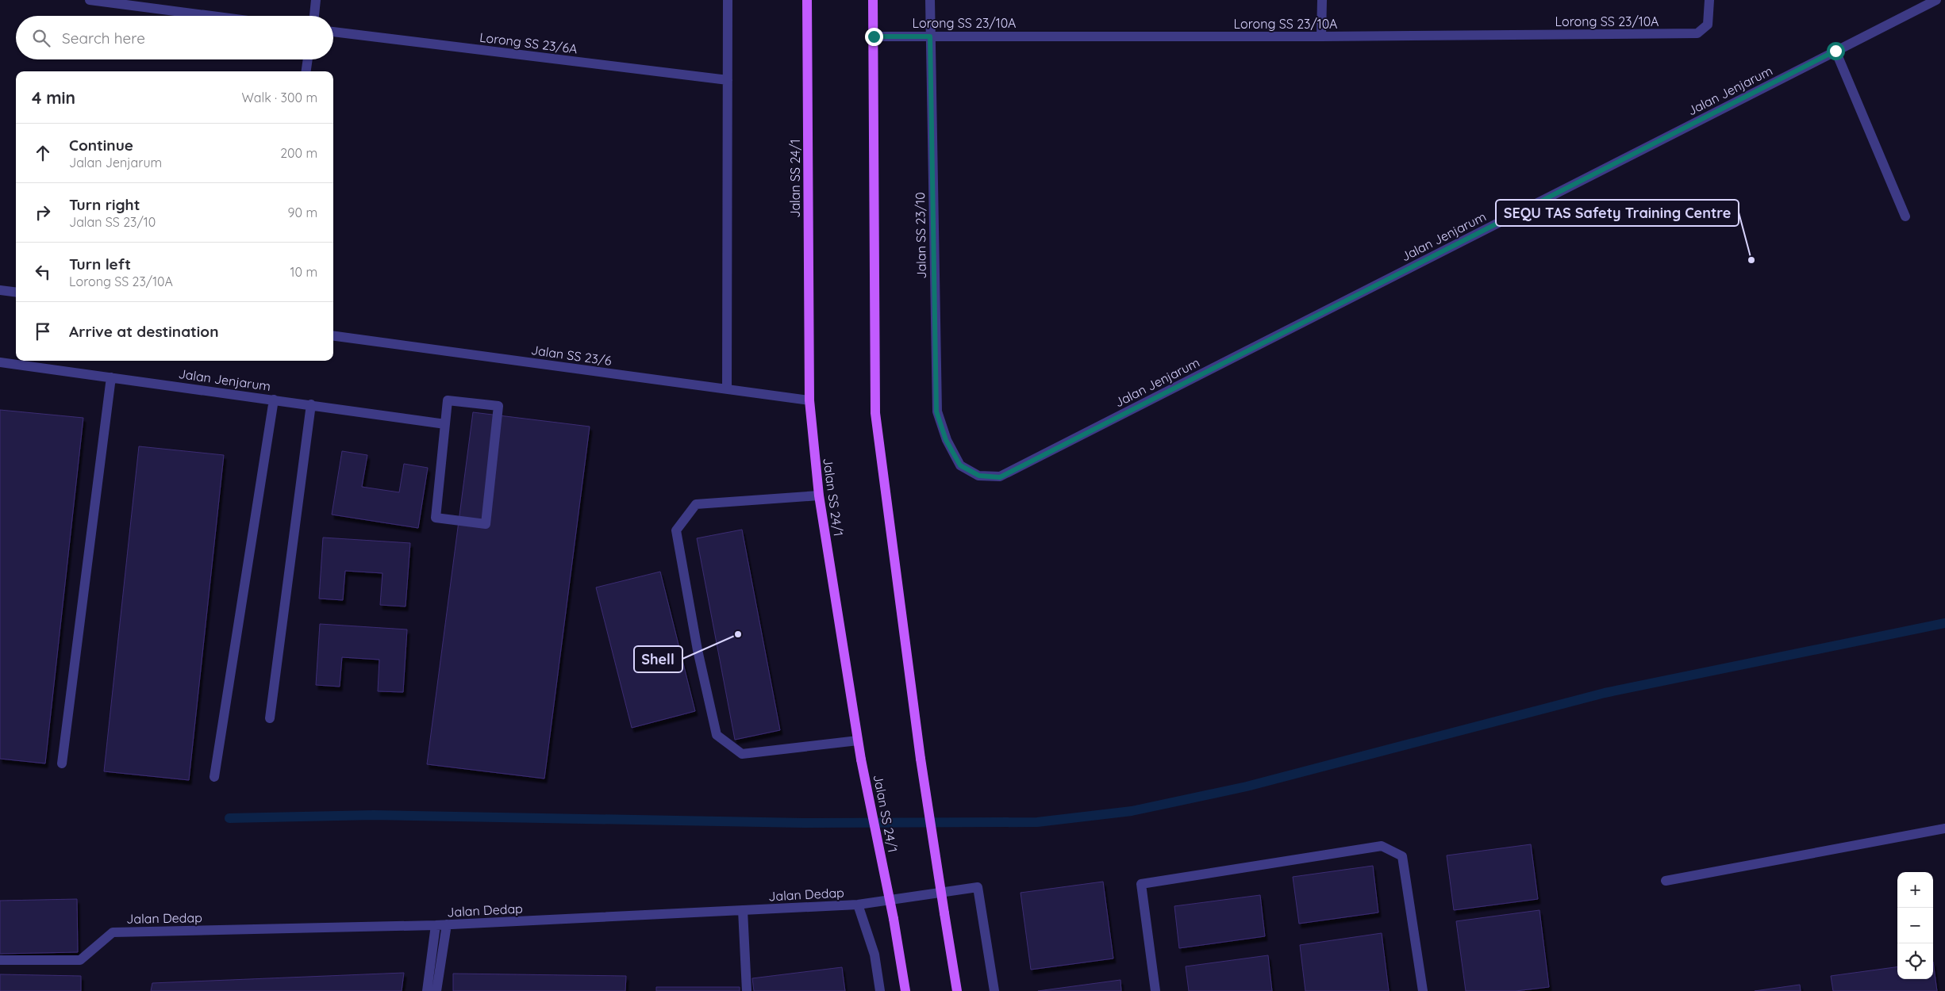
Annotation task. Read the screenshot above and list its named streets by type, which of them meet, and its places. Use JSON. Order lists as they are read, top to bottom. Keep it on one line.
{"streets":{"main road":["Jalan SS 24/1"],"street":["Lorong SS 23/10A","Lorong SS 23/6A","Jalan Jenjarum","Jalan SS 23/10","Jalan SS 23/6","Jalan Dedap"]},"crossings":[["Lorong SS 23/10A","Jalan SS 23/10"],["Jalan Jenjarum","Jalan SS 23/10"],["Jalan SS 24/1","Jalan SS 23/6"]],"places":["SEQU TAS Safety Training Centre","Shell"],"page":{"search":"Search here","heading":["4 min","Walk · 300 m"],"list":[["Continue","Jalan Jenjarum","200 m"],["Turn right","Jalan SS 23/10","90 m"],["Turn left","Lorong SS 23/10A","10 m"],"Arrive at destination"],"map_buttons":["+","−"]}}
